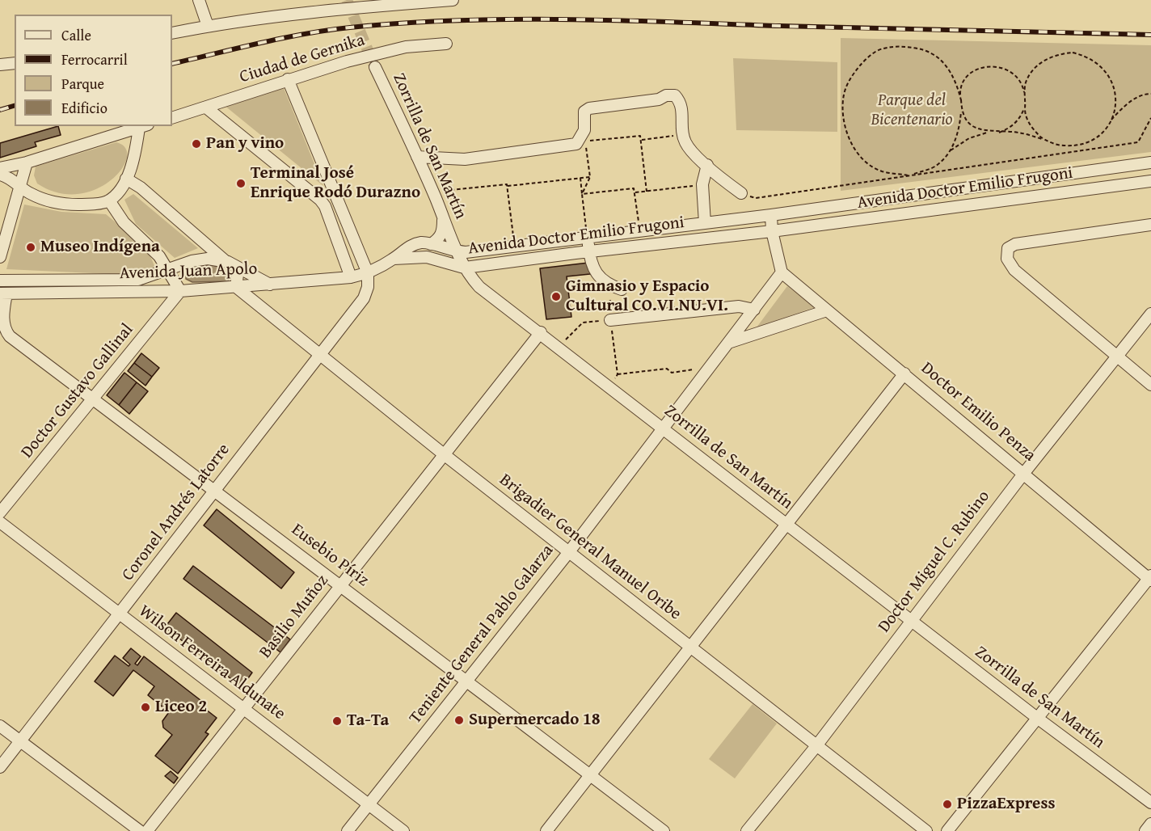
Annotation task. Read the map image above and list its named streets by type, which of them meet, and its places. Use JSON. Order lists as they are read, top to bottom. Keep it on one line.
{"streets":{"street":["Ciudad de Gernika","Zorrilla de San Martín","Avenida Doctor Emilio Frugoni","Avenida Juan Apolo","Doctor Gustavo Gallinal","Doctor Emilio Penza","Coronel Andrés Latorre","Brigadier General Manuel Oribe","Eusebio Píriz","Doctor Miguel C. Rubino","Basilio Muñoz","Teniente General Pablo Galarza","Wilson Ferreira Aldunate"]},"crossings":[["Zorrilla de San Martín","Avenida Doctor Emilio Frugoni"],["Zorrilla de San Martín","Doctor Miguel C. Rubino"],["Zorrilla de San Martín","Basilio Muñoz"],["Zorrilla de San Martín","Teniente General Pablo Galarza"],["Avenida Juan Apolo","Doctor Gustavo Gallinal"],["Avenida Juan Apolo","Brigadier General Manuel Oribe"],["Avenida Juan Apolo","Eusebio Píriz"],["Doctor Gustavo Gallinal","Eusebio Píriz"],["Doctor Emilio Penza","Doctor Miguel C. Rubino"],["Doctor Emilio Penza","Teniente General Pablo Galarza"],["Coronel Andrés Latorre","Brigadier General Manuel Oribe"],["Coronel Andrés Latorre","Eusebio Píriz"],["Coronel Andrés Latorre","Wilson Ferreira Aldunate"],["Brigadier General Manuel Oribe","Doctor Miguel C. Rubino"],["Brigadier General Manuel Oribe","Basilio Muñoz"],["Brigadier General Manuel Oribe","Teniente General Pablo Galarza"],["Eusebio Píriz","Basilio Muñoz"],["Eusebio Píriz","Teniente General Pablo Galarza"],["Basilio Muñoz","Wilson Ferreira Aldunate"],["Teniente General Pablo Galarza","Wilson Ferreira Aldunate"]],"parks":["Parque del Bicentenario"],"places":["Pan y vino","Terminal José Enrique Rodó Durazno","Museo Indígena","Gimnasio y Espacio Cultural CO.VI.NU.VI.","Liceo 2","Supermercado 18","Ta-Ta","PizzaExpress"],"legend":["Calle","Ferrocarril","Parque","Edificio"]}
